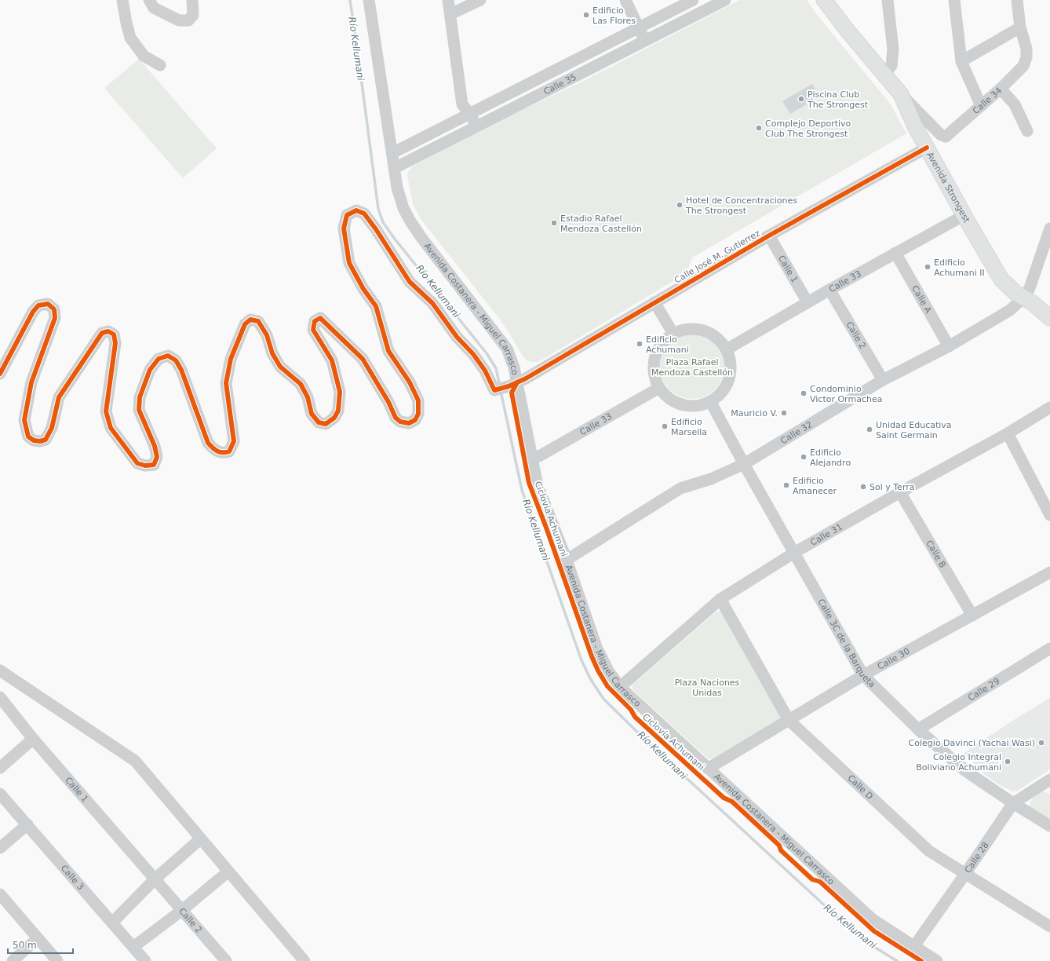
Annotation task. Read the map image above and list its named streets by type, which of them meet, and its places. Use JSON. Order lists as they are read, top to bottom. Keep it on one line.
{"streets":{"main road":["Avenida Strongest"],"street":["Calle 35","Calle 34","Calle José M. Gutierrez","Calle 1","Calle 33","Calle A","Avenida Costanera - Miguel Carrasco","Calle 2","Calle 32","Calle 31","Calle B","Calle 3C de la Barqueta","Calle 30","Calle 29","Calle D","Calle 28","Calle 3"],"cycle path":["Ciclovía Achumani"]},"crossings":[["Calle 35","Avenida Costanera - Miguel Carrasco"],["Calle 34","Avenida Strongest"],["Avenida Strongest","Calle José M. Gutierrez"],["Avenida Strongest","Calle 33"],["Avenida Strongest","Calle 32"],["Calle José M. Gutierrez","Calle 1"],["Calle José M. Gutierrez","Avenida Costanera - Miguel Carrasco"],["Calle 1","Calle 33"],["Calle 1","Calle 2"],["Calle 33","Calle A"],["Calle 33","Avenida Costanera - Miguel Carrasco"],["Calle 33","Calle 2"],["Calle 33","Calle 3C de la Barqueta"],["Calle A","Calle 32"],["Avenida Costanera - Miguel Carrasco","Calle 32"],["Avenida Costanera - Miguel Carrasco","Calle 31"],["Avenida Costanera - Miguel Carrasco","Calle 30"],["Avenida Costanera - Miguel Carrasco","Calle 28"],["Calle 2","Calle 32"],["Calle 32","Calle 3C de la Barqueta"],["Calle 31","Calle B"],["Calle 31","Calle 3C de la Barqueta"],["Calle 31","Calle D"],["Calle B","Calle 30"],["Calle 3C de la Barqueta","Calle 30"],["Calle 3C de la Barqueta","Calle 29"],["Calle 3C de la Barqueta","Calle 28"],["Calle 30","Calle D"],["Calle D","Calle 28"]],"water":["Río Kellumani"],"parks":["Plaza Rafael Mendoza Castellón","Plaza Naciones Unidas"],"places":["Edificio Las Flores","Piscina Club The Strongest","Complejo Deportivo Club The Strongest","Hotel de Concentraciones The Strongest","Estadio Rafael Mendoza Castellón","Edificio Achumani II","Edificio Achumani","Condominio Victor Ormachea","Mauricio V.","Edificio Marsella","Unidad Educativa Saint Germain","Edificio Alejandro","Edificio Amanecer","Sol y Terra","Colegio Davinci (Yachai Wasi)","Colegio Integral Boliviano Achumani"],"scale_bar":"50 m"}
